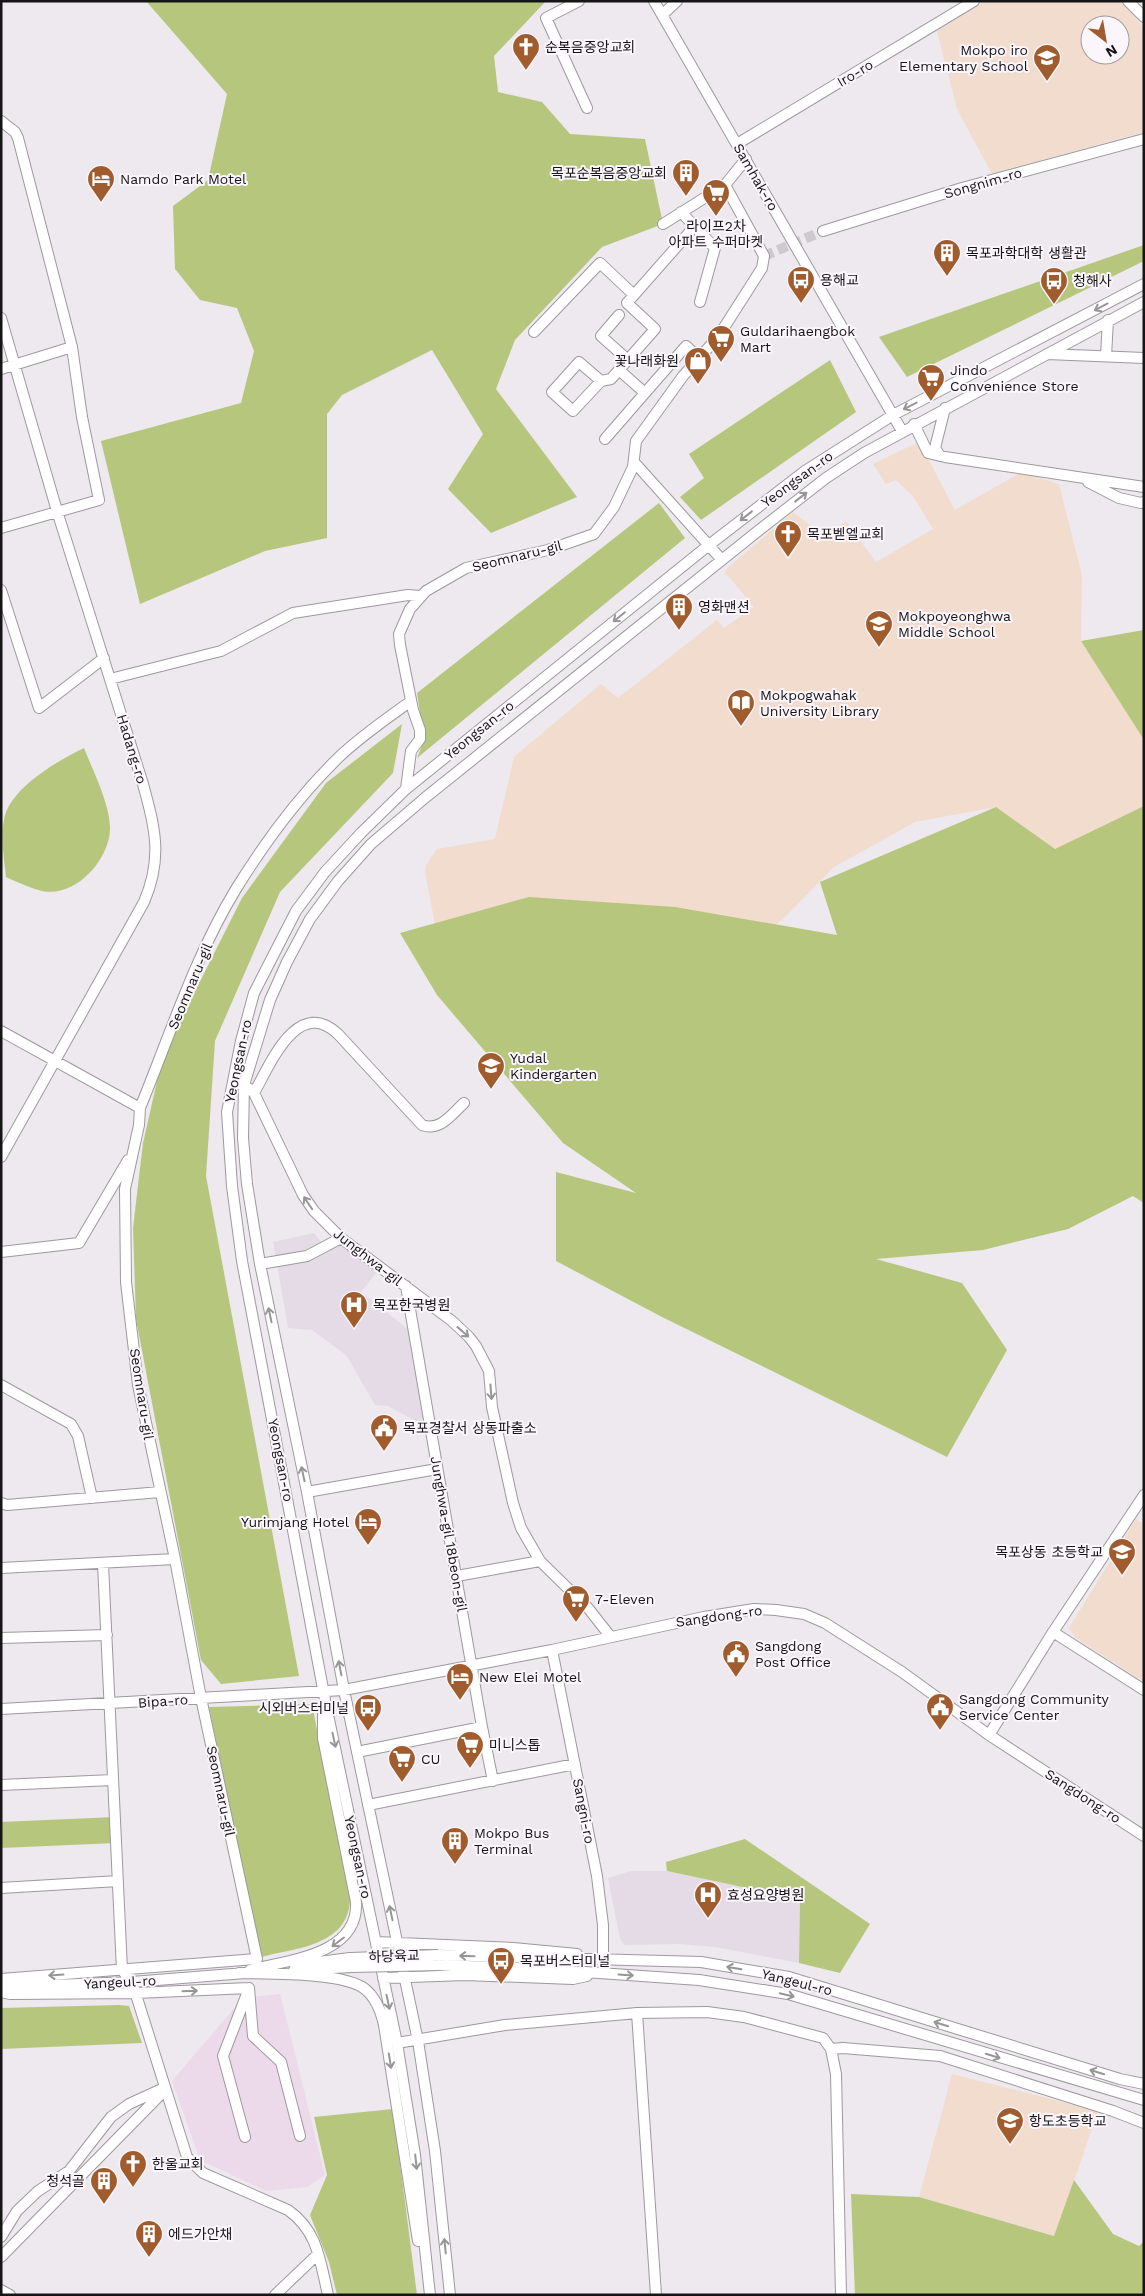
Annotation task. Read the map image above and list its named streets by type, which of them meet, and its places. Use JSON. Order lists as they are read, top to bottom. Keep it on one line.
{"streets":{"street":["Iro-ro","Samhak-ro","Songnim-ro","Yeongsan-ro","Seomnaru-gil","Hadang-ro","Junghwa-gil","Junghwa-gil 18beon-gil","Sangdong-ro","Bipa-ro","Sangni-ro","하당육교","Yangeul-ro"]},"crossings":[["Iro-ro","Samhak-ro"],["Samhak-ro","Yeongsan-ro"],["Yeongsan-ro","Junghwa-gil"],["Yeongsan-ro","Sangdong-ro"],["Yeongsan-ro","Bipa-ro"],["Seomnaru-gil","Bipa-ro"],["Junghwa-gil","Junghwa-gil 18beon-gil"],["Junghwa-gil","Sangdong-ro"],["Junghwa-gil 18beon-gil","Sangdong-ro"],["Sangdong-ro","Bipa-ro"],["Sangdong-ro","Sangni-ro"],["Sangni-ro","Yangeul-ro"],["하당육교","Yangeul-ro"]],"places":{"church":["순복음중앙교회","목포벧엘교회","한울교회"],"school or university":["Mokpo iro Elementary School","Mokpoyeonghwa Middle School","Yudal Kindergarten","목포상동 초등학교","항도초등학교"],"building":["목포순복음중앙교회","목포과학대학 생활관","영화맨션","Mokpo Bus Terminal","청석골","에드가안채"],"hotel":["Namdo Park Motel","Yurimjang Hotel","New Elei Motel"],"supermarket":["라이프2차 아파트 수퍼마켓","Guldarihaengbok Mart","Jindo Convenience Store","7-Eleven","미니스톱","CU"],"bus stop":["용해교","청해사","시외버스터미널","목포버스터미널"],"shop":["꽃나래화원"],"library":["Mokpogwahak University Library"],"hospital":["목포한국병원","효성요양병원"],"public building":["목포경찰서 상동파출소","Sangdong Post Office","Sangdong Community Service Center"]},"north":"bottom right"}
